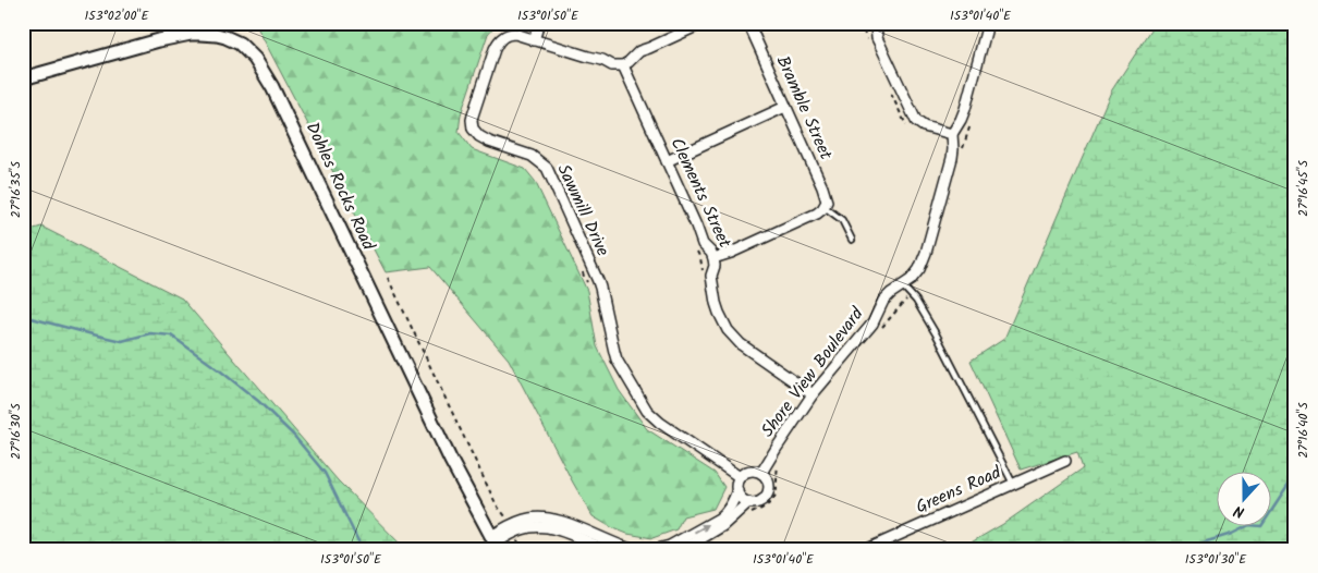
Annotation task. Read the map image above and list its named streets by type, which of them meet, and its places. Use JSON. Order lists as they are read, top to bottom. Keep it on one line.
{"streets":{"street":["Bramble Street","Dohles Rocks Road","Clements Street","Sawmill Drive","Shore View Boulevard","Greens Road"]},"crossings":[["Clements Street","Sawmill Drive"],["Clements Street","Shore View Boulevard"],["Sawmill Drive","Shore View Boulevard"]],"north":"bottom","coordinates":["153°02'00\"E","153°01'50\"E","153°01'40\"E","27°16'45\"S","27°16'35\"S","27°16'40\"S","27°16'30\"S","153°01'30\"E"]}
